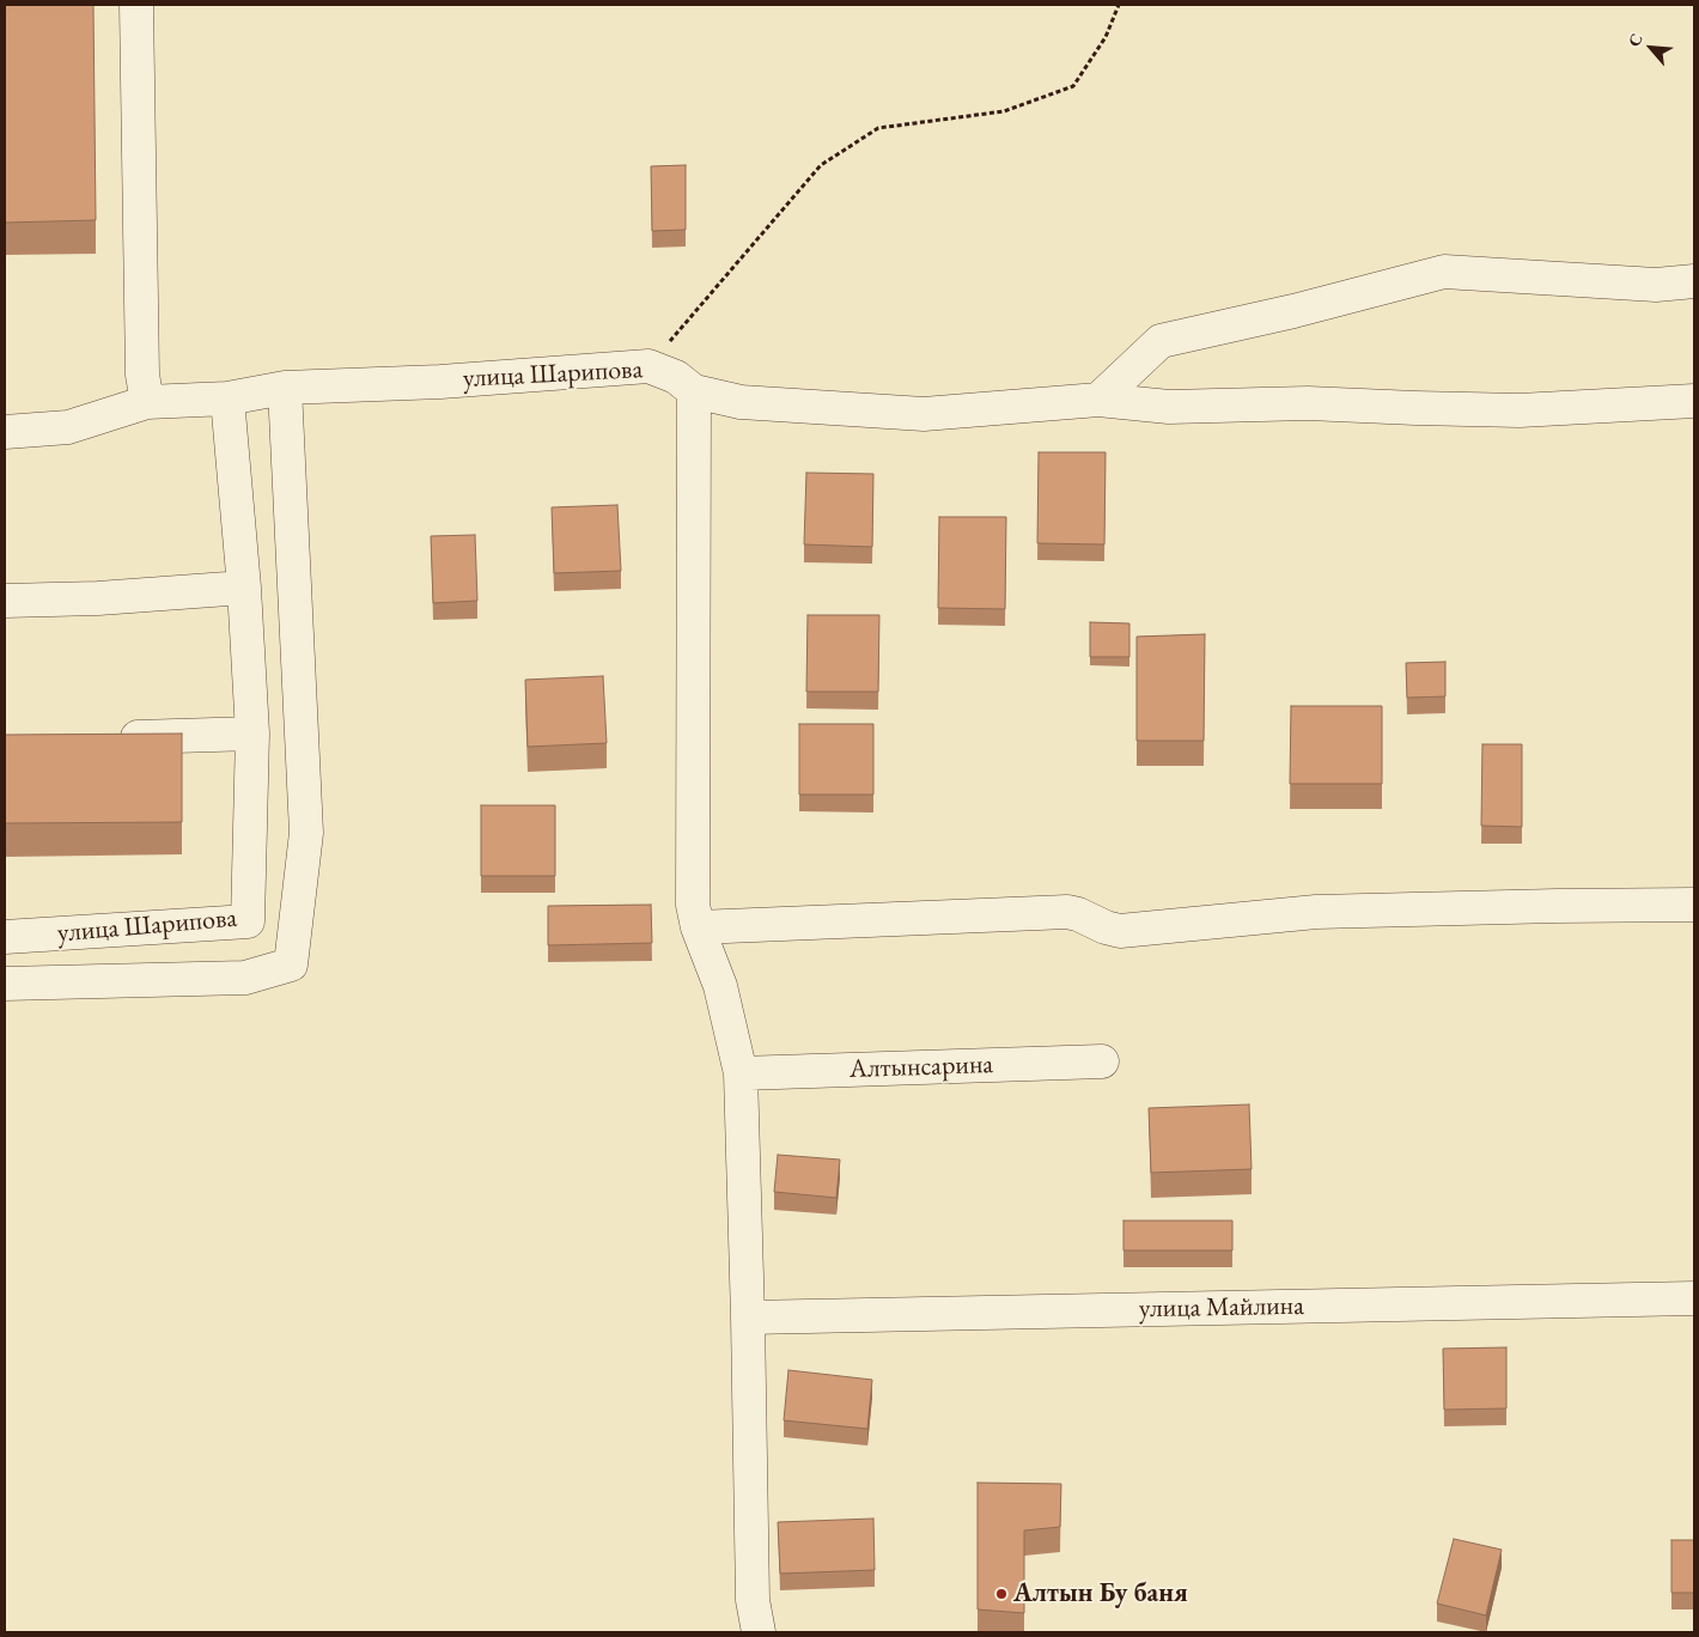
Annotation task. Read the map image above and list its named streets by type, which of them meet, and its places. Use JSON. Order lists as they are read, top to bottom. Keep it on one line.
{"streets":{"street":["улица Шарипова","Алтынсарина","улица Майлина"]},"places":["Алтын Бу баня"],"north":"top left"}
